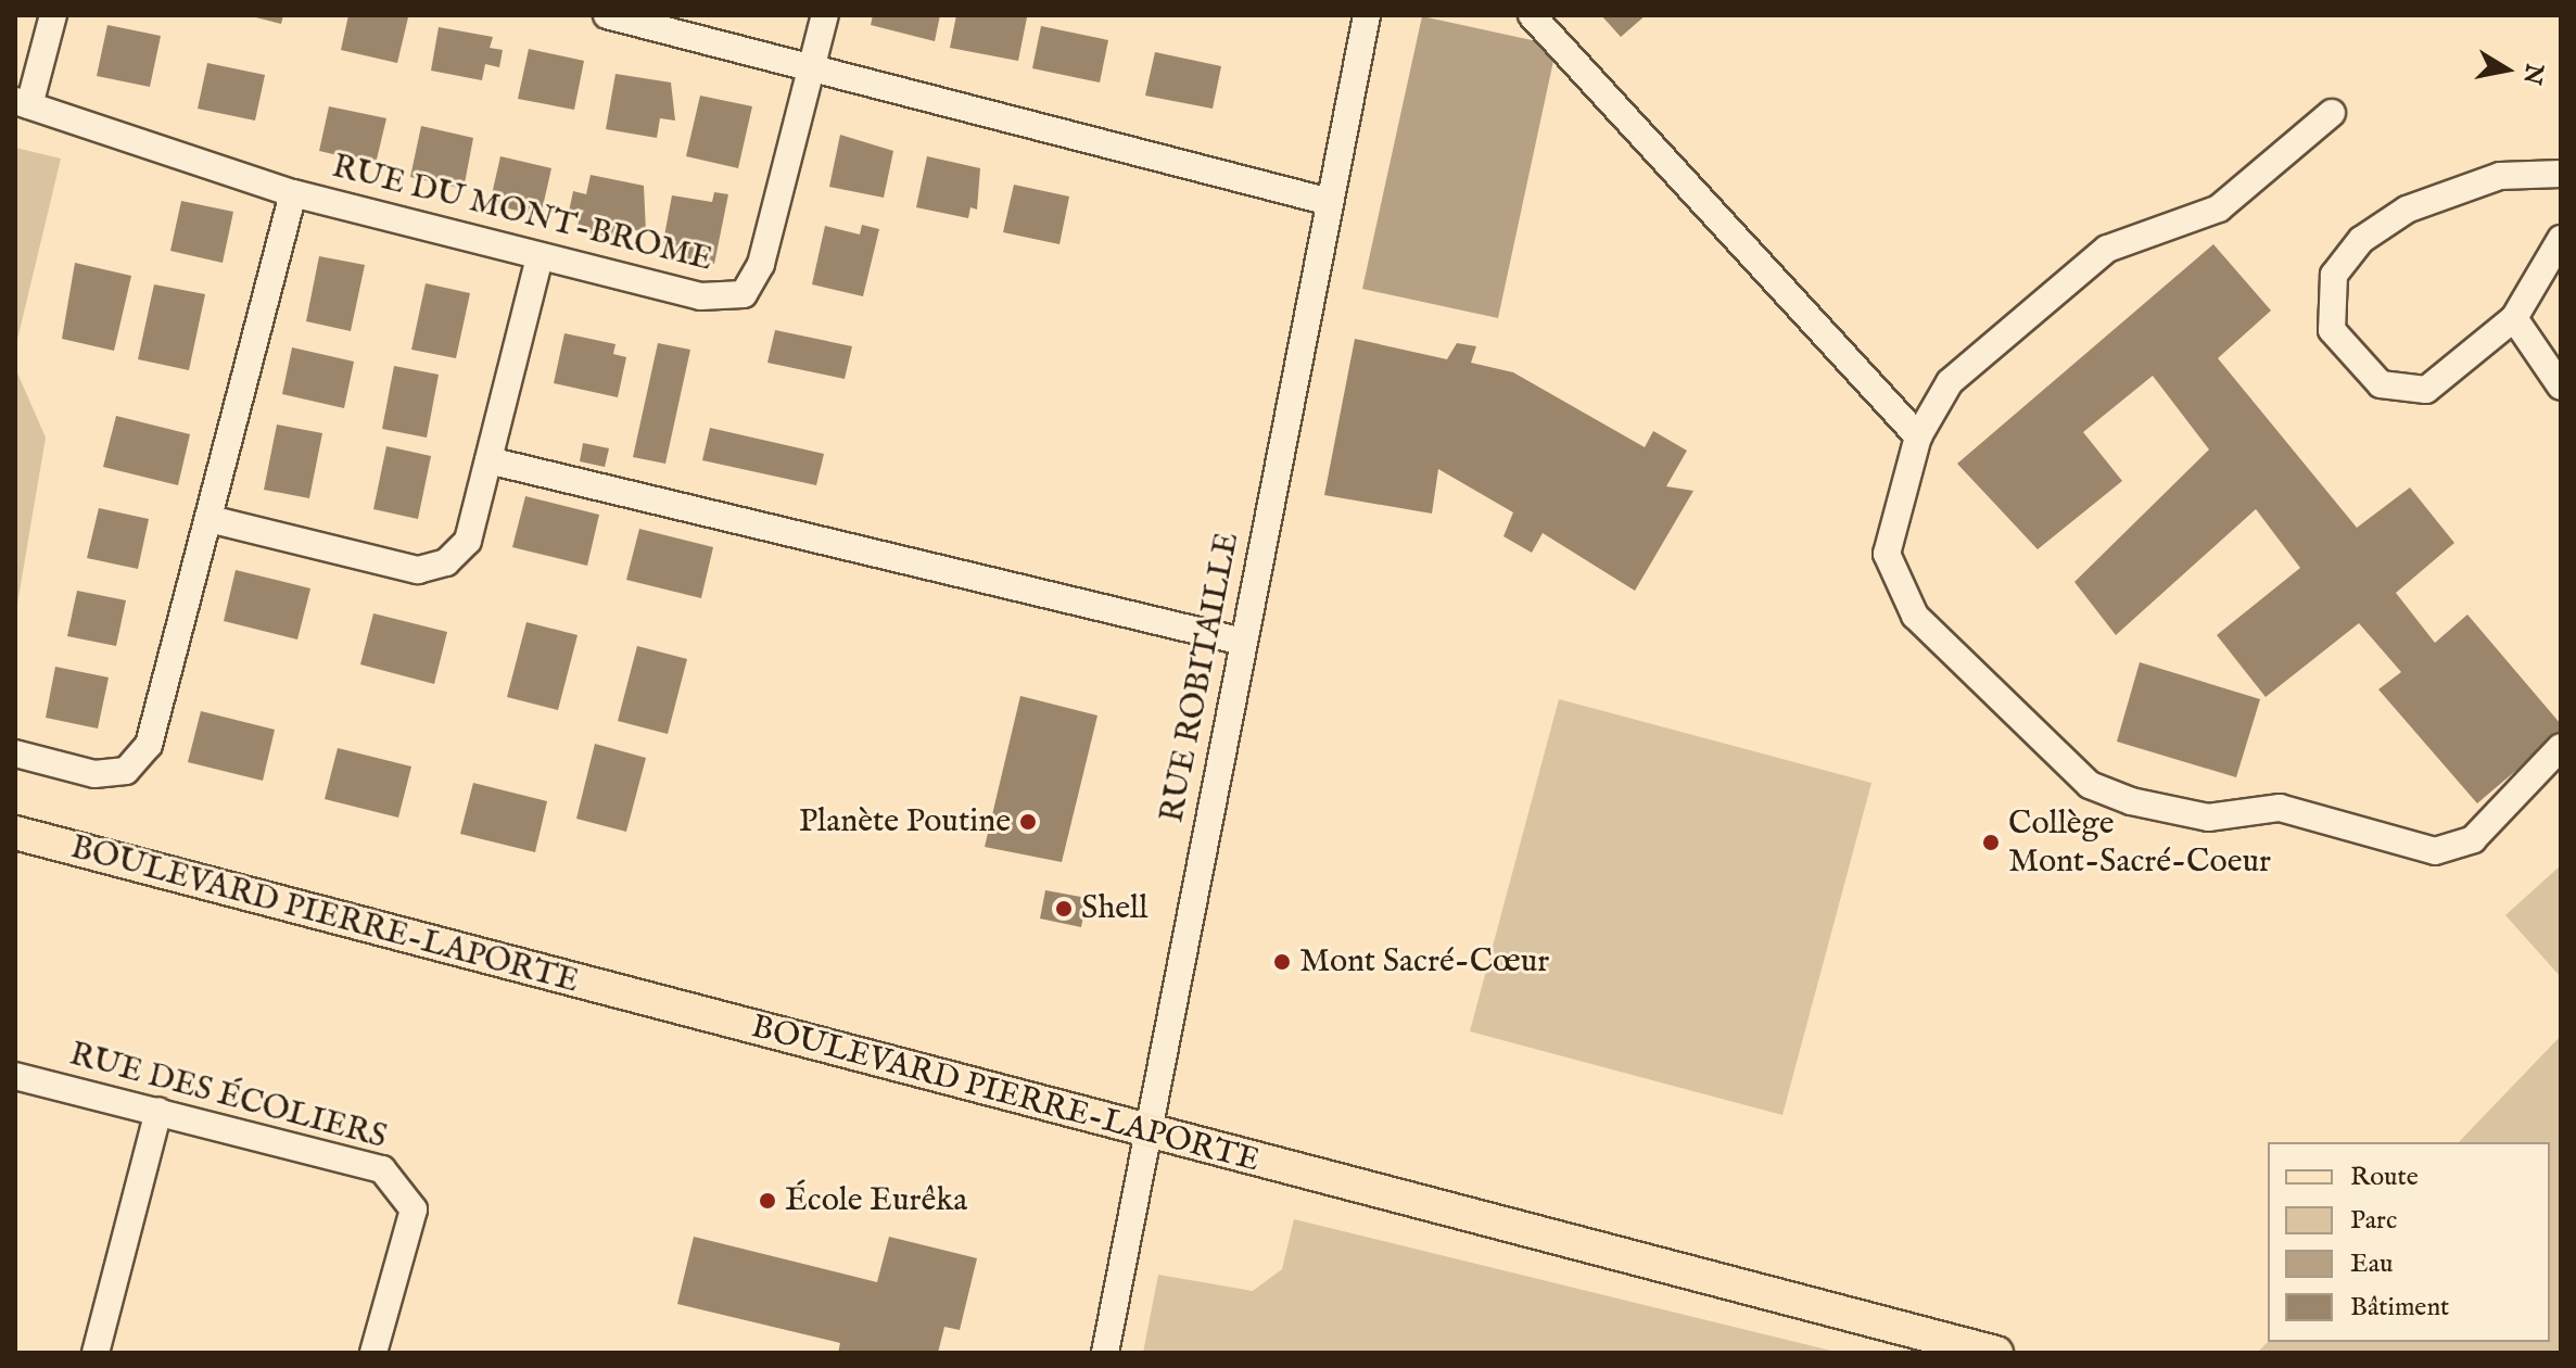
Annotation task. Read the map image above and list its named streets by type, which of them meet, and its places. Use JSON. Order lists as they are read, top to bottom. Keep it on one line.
{"streets":{"main road":["BOULEVARD PIERRE-LAPORTE"],"street":["RUE DU MONT-BROME","RUE ROBITAILLE","RUE DES ÉCOLIERS"]},"crossings":[["RUE ROBITAILLE","BOULEVARD PIERRE-LAPORTE"]],"places":["Planète Poutine","Collège Mont-Sacré-Coeur","Shell","Mont Sacré-Cœur","École Eurêka"],"legend":["Route","Parc","Eau","Bâtiment"],"north":"right"}
